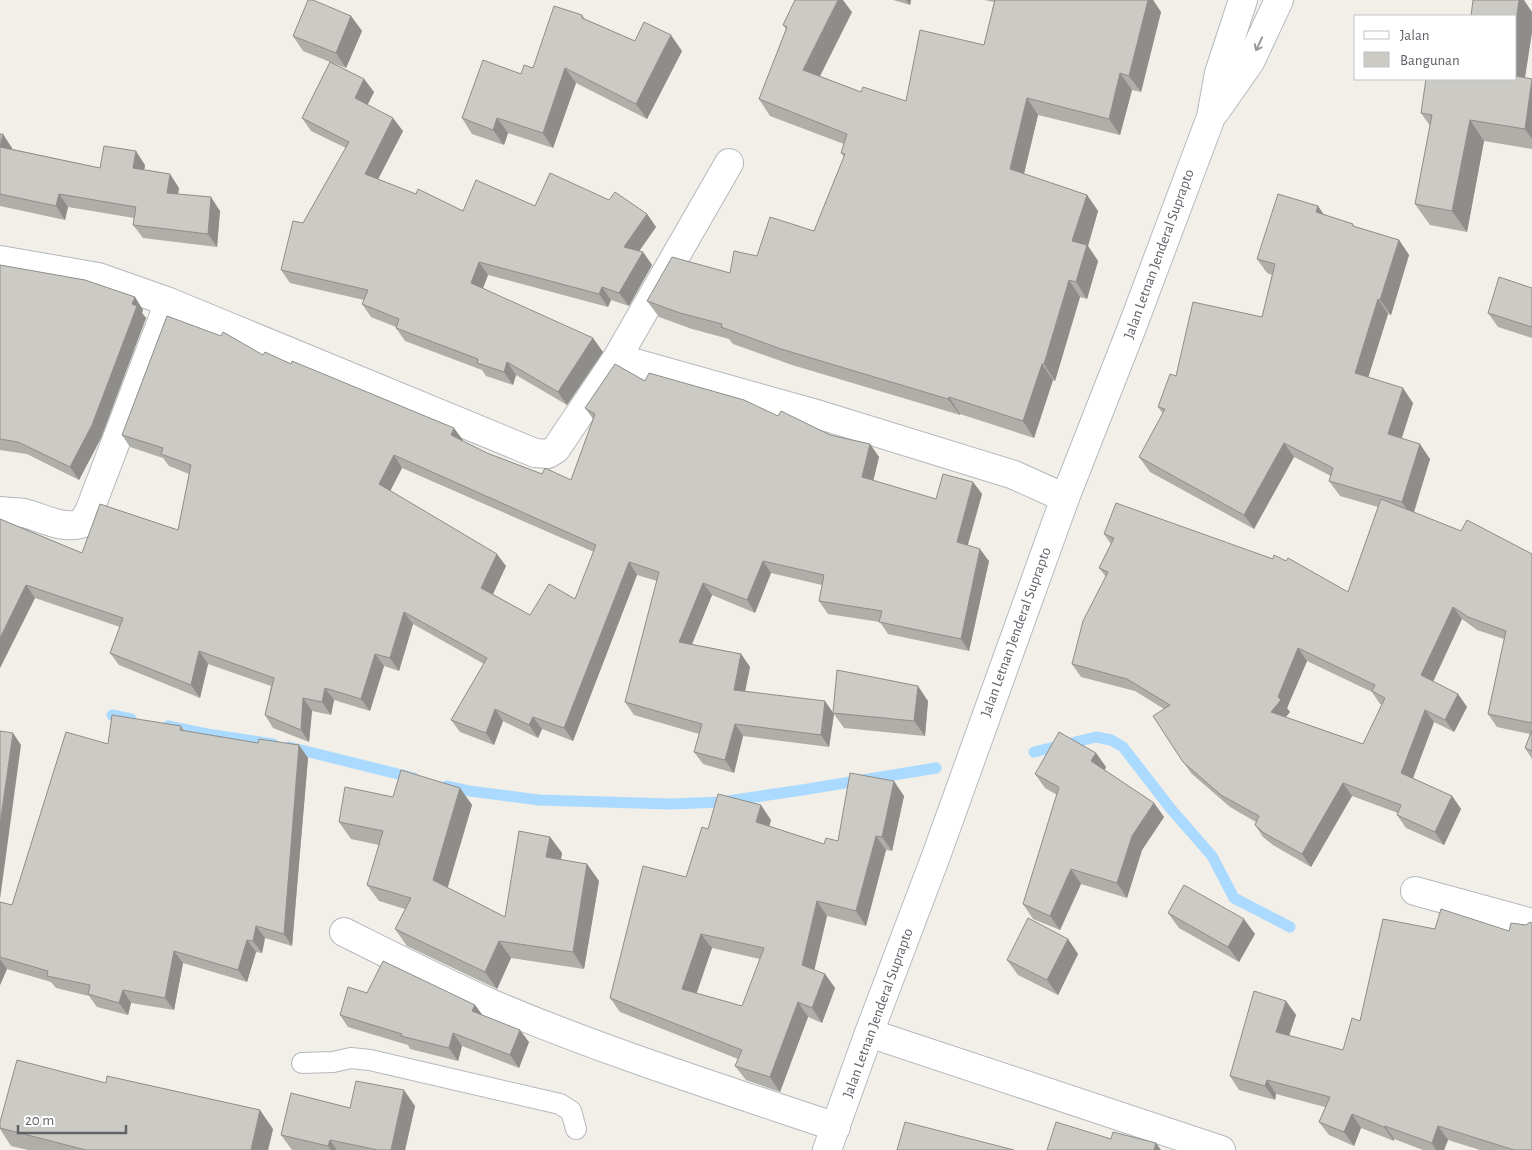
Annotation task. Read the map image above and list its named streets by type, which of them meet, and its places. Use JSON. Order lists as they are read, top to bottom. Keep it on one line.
{"streets":{"street":["Jalan Letnan Jenderal Suprapto"]},"legend":["Jalan","Bangunan"],"scale_bar":"20 m"}
